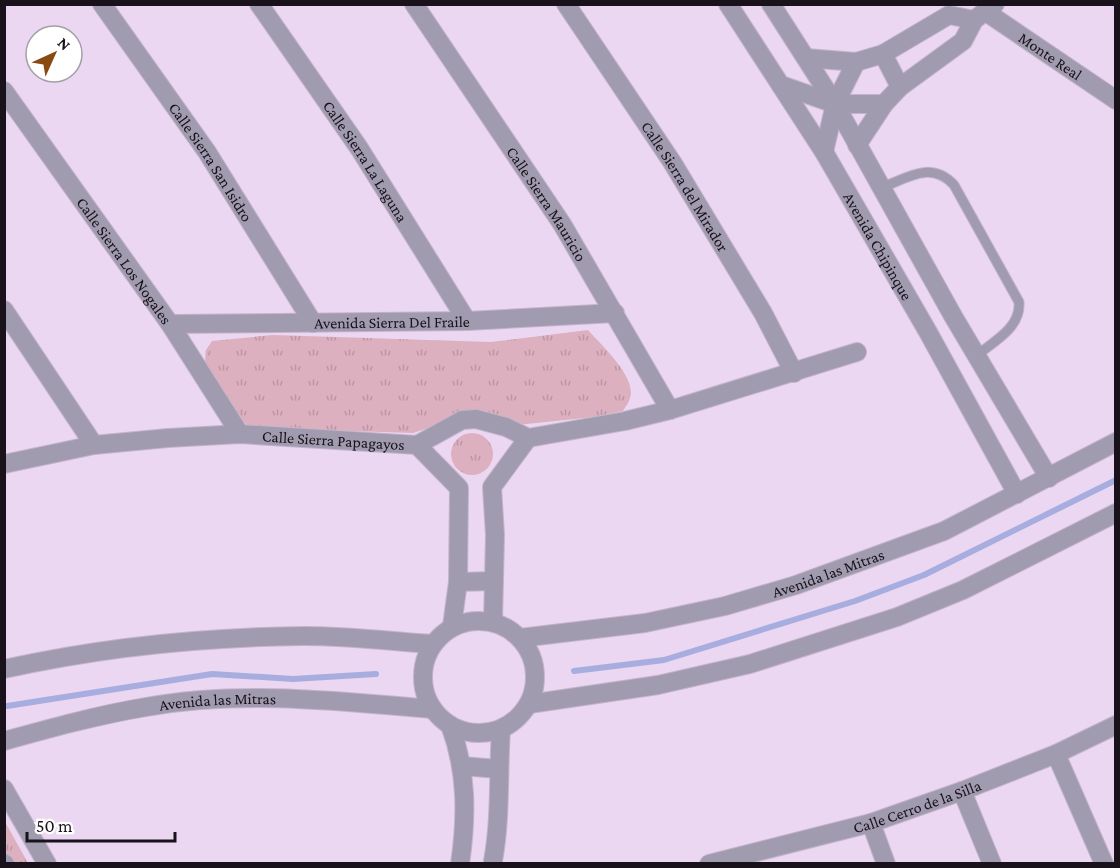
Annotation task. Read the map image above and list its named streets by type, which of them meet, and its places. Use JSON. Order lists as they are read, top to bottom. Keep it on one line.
{"streets":{"street":["Monte Real","Calle Sierra San Isidro","Calle Sierra La Laguna","Calle Sierra del Mirador","Calle Sierra Mauricio","Avenida Chipinque","Calle Sierra Los Nogales","Avenida Sierra Del Fraile","Calle Sierra Papagayos","Avenida las Mitras","Calle Cerro de la Silla"]},"crossings":[["Calle Sierra San Isidro","Avenida Sierra Del Fraile"],["Calle Sierra La Laguna","Avenida Sierra Del Fraile"],["Calle Sierra Mauricio","Avenida Sierra Del Fraile"],["Avenida Chipinque","Avenida las Mitras"],["Calle Sierra Los Nogales","Avenida Sierra Del Fraile"],["Calle Sierra Los Nogales","Calle Sierra Papagayos"]],"scale_bar":"50 m","north":"top right"}
